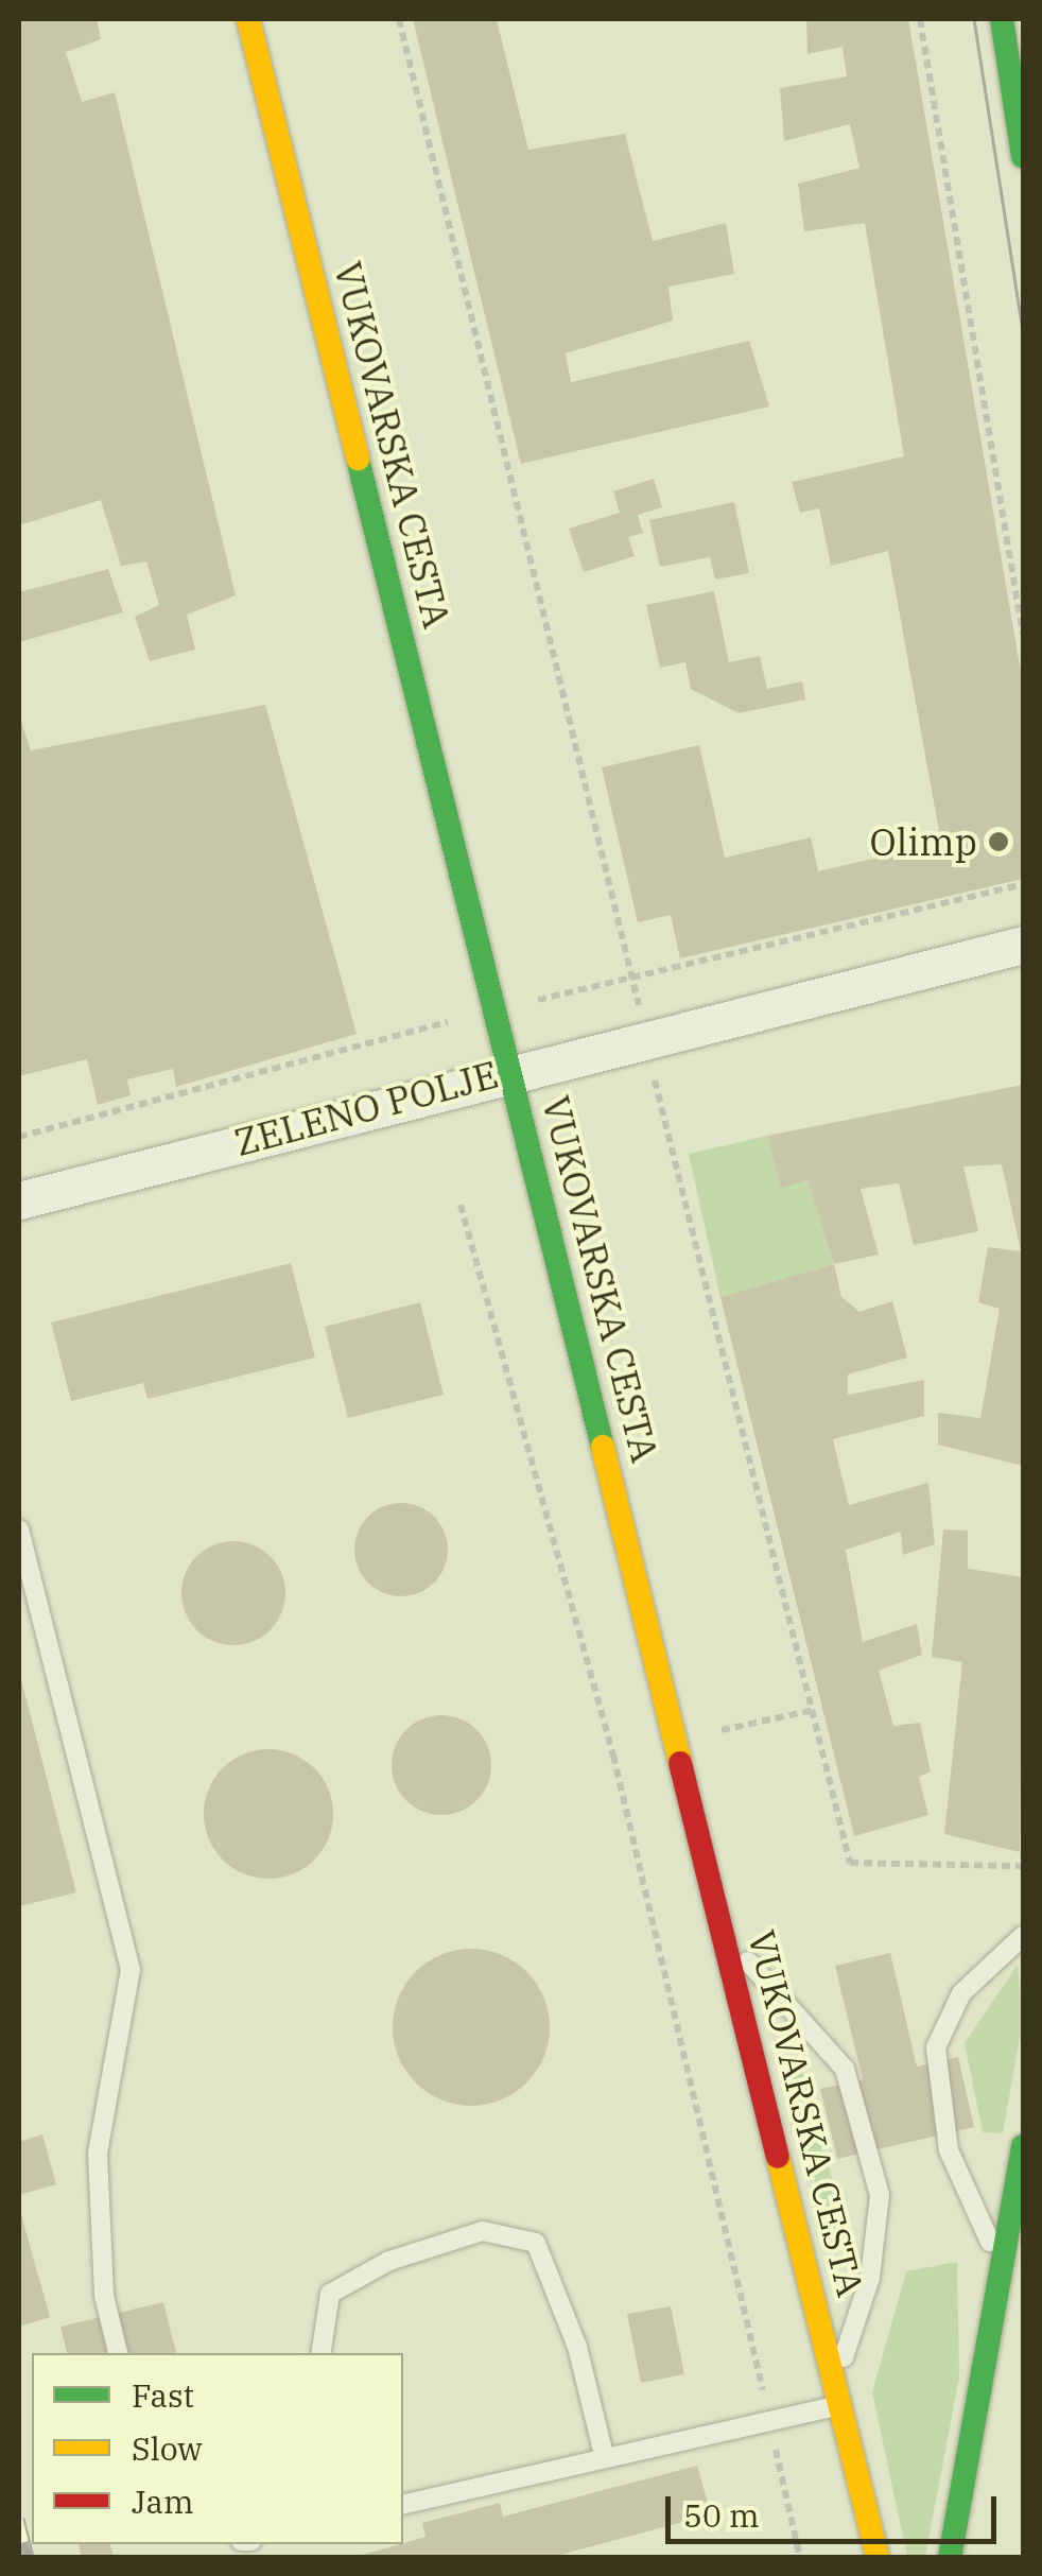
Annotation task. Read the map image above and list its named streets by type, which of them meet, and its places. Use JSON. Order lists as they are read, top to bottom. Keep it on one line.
{"streets":{"main road":["VUKOVARSKA CESTA"],"street":["ZELENO POLJE"]},"crossings":[["VUKOVARSKA CESTA","ZELENO POLJE"]],"places":["Olimp"],"legend":["Fast","Slow","Jam"],"scale_bar":"50 m"}
